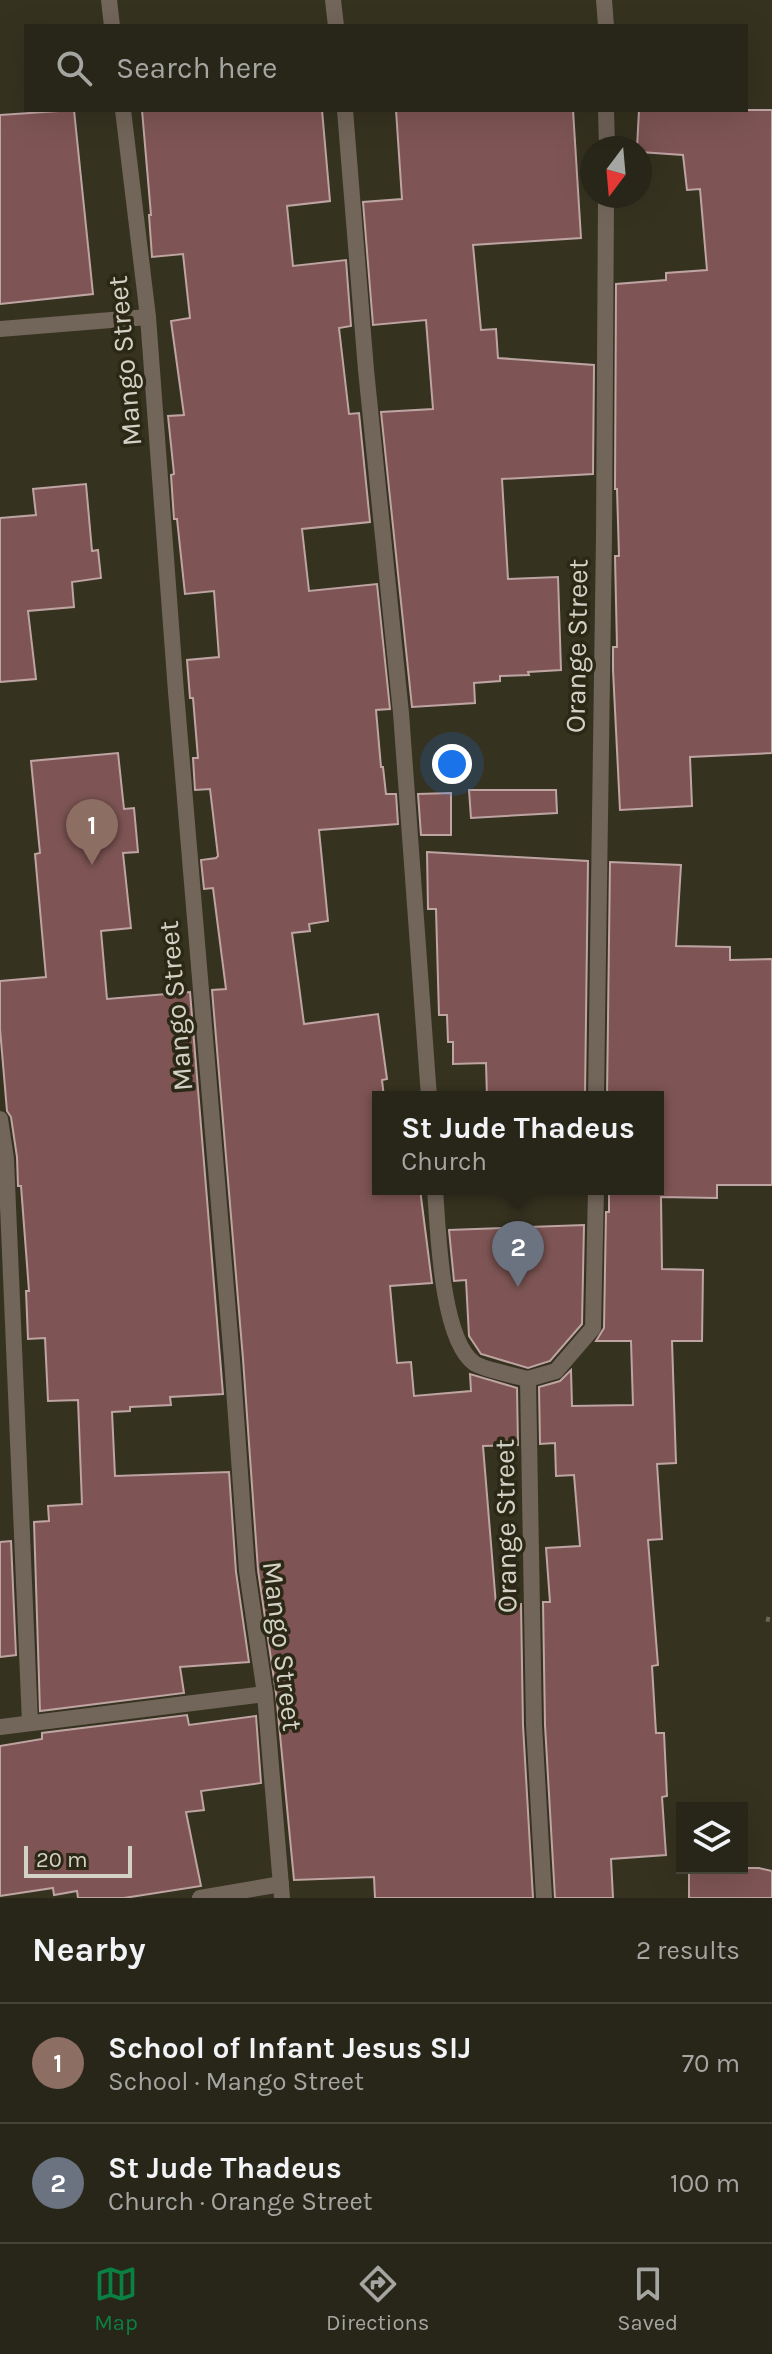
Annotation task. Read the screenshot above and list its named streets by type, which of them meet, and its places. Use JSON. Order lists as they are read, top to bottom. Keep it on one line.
{"streets":{"street":["Mango Street","Orange Street"]},"scale_bar":"20 m","north":"bottom","page":{"search":"Search here","pins":["1","2"],"popup":["St Jude Thadeus","Church"],"scale":"20 m","heading":["Nearby","2 results"],"list":[{"mark":"1","name":"School of Infant Jesus SIJ","note":"School · Mango Street","value":"70 m"},{"mark":"2","name":"St Jude Thadeus","note":"Church · Orange Street","value":"100 m"}],"nav":["Map","Directions","Saved"]}}
